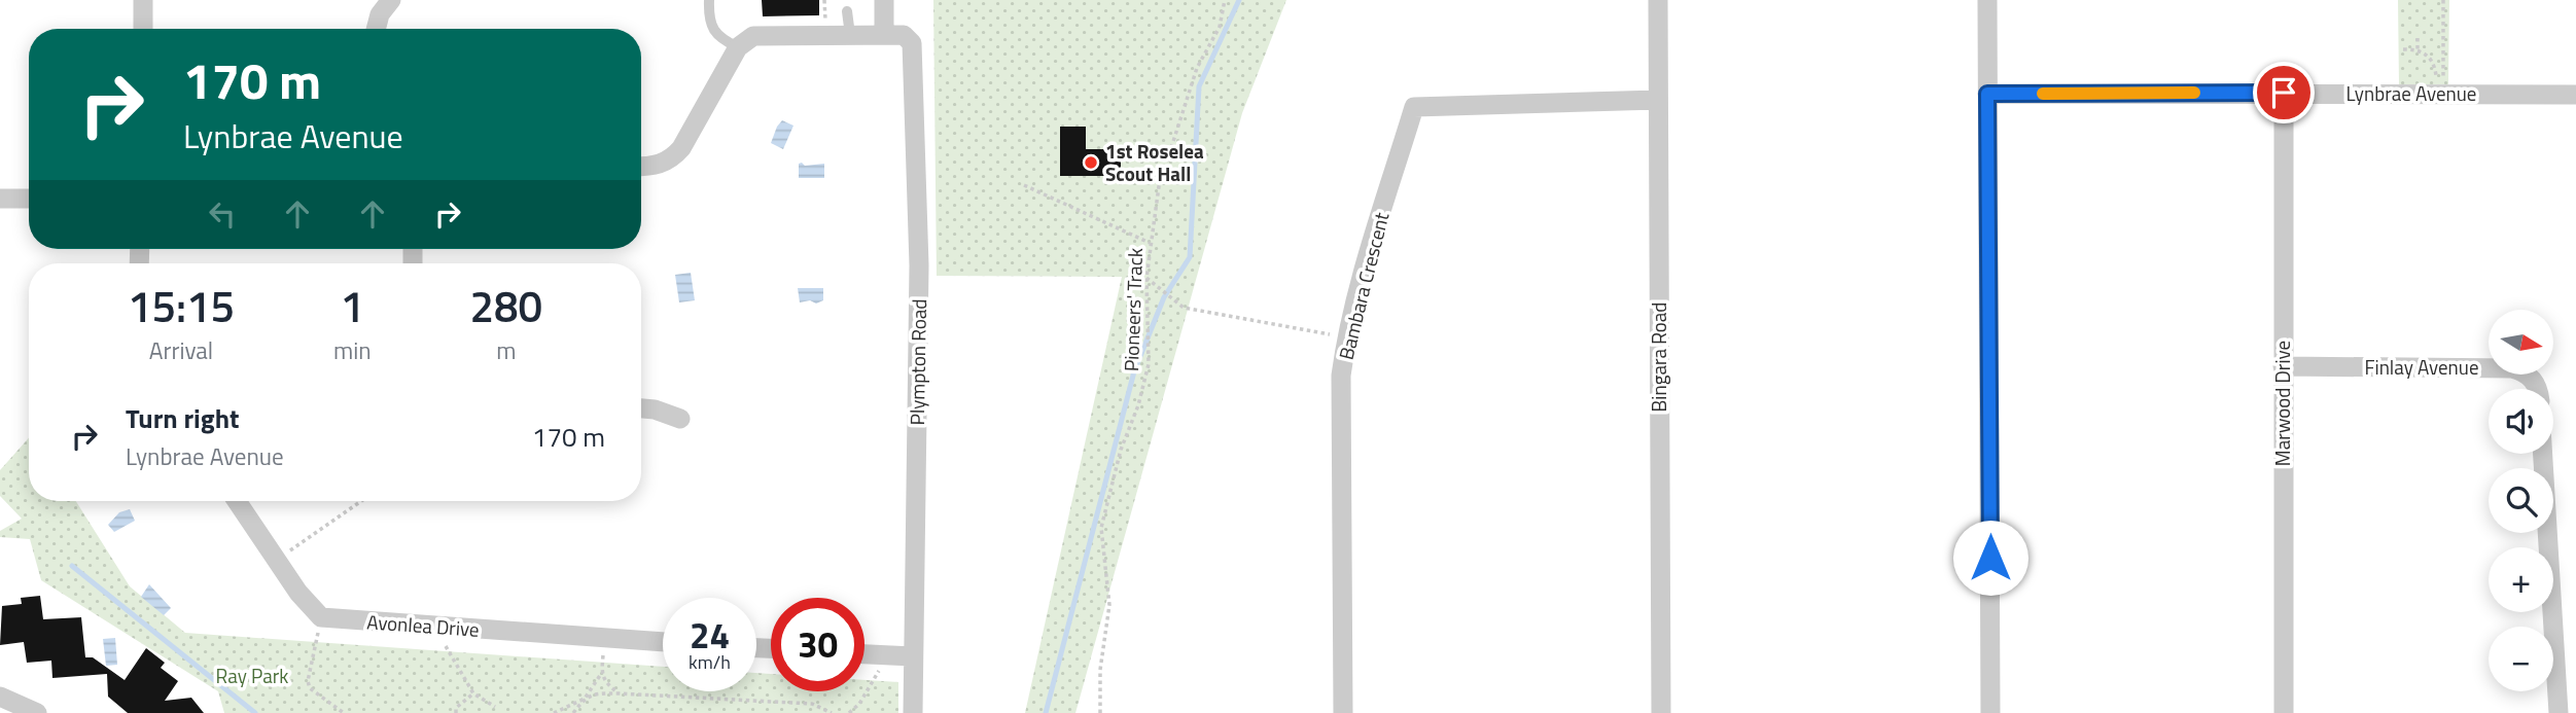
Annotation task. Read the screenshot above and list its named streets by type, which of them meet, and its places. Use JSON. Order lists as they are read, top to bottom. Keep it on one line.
{"streets":{"street":["Lynbrae Avenue","Bambara Crescent","Bingara Road","Plympton Road","Finlay Avenue","Marwood Drive","Avonlea Drive"],"path":["Pioneers' Track"]},"crossings":[["Lynbrae Avenue","Marwood Drive"],["Bambara Crescent","Bingara Road"],["Finlay Avenue","Marwood Drive"]],"parks":["Ray Park"],"places":["1st Roselea Scout Hall"],"north":"right","page":{"turn":["170 m","Lynbrae Avenue"],"eta":["15:15","Arrival","1","min","280","m"],"map_buttons":["+","−"],"list":[{"name":"Turn right","note":"Lynbrae Avenue","value":"170 m"}],"speed":"24 km/h","limit":"30"}}
